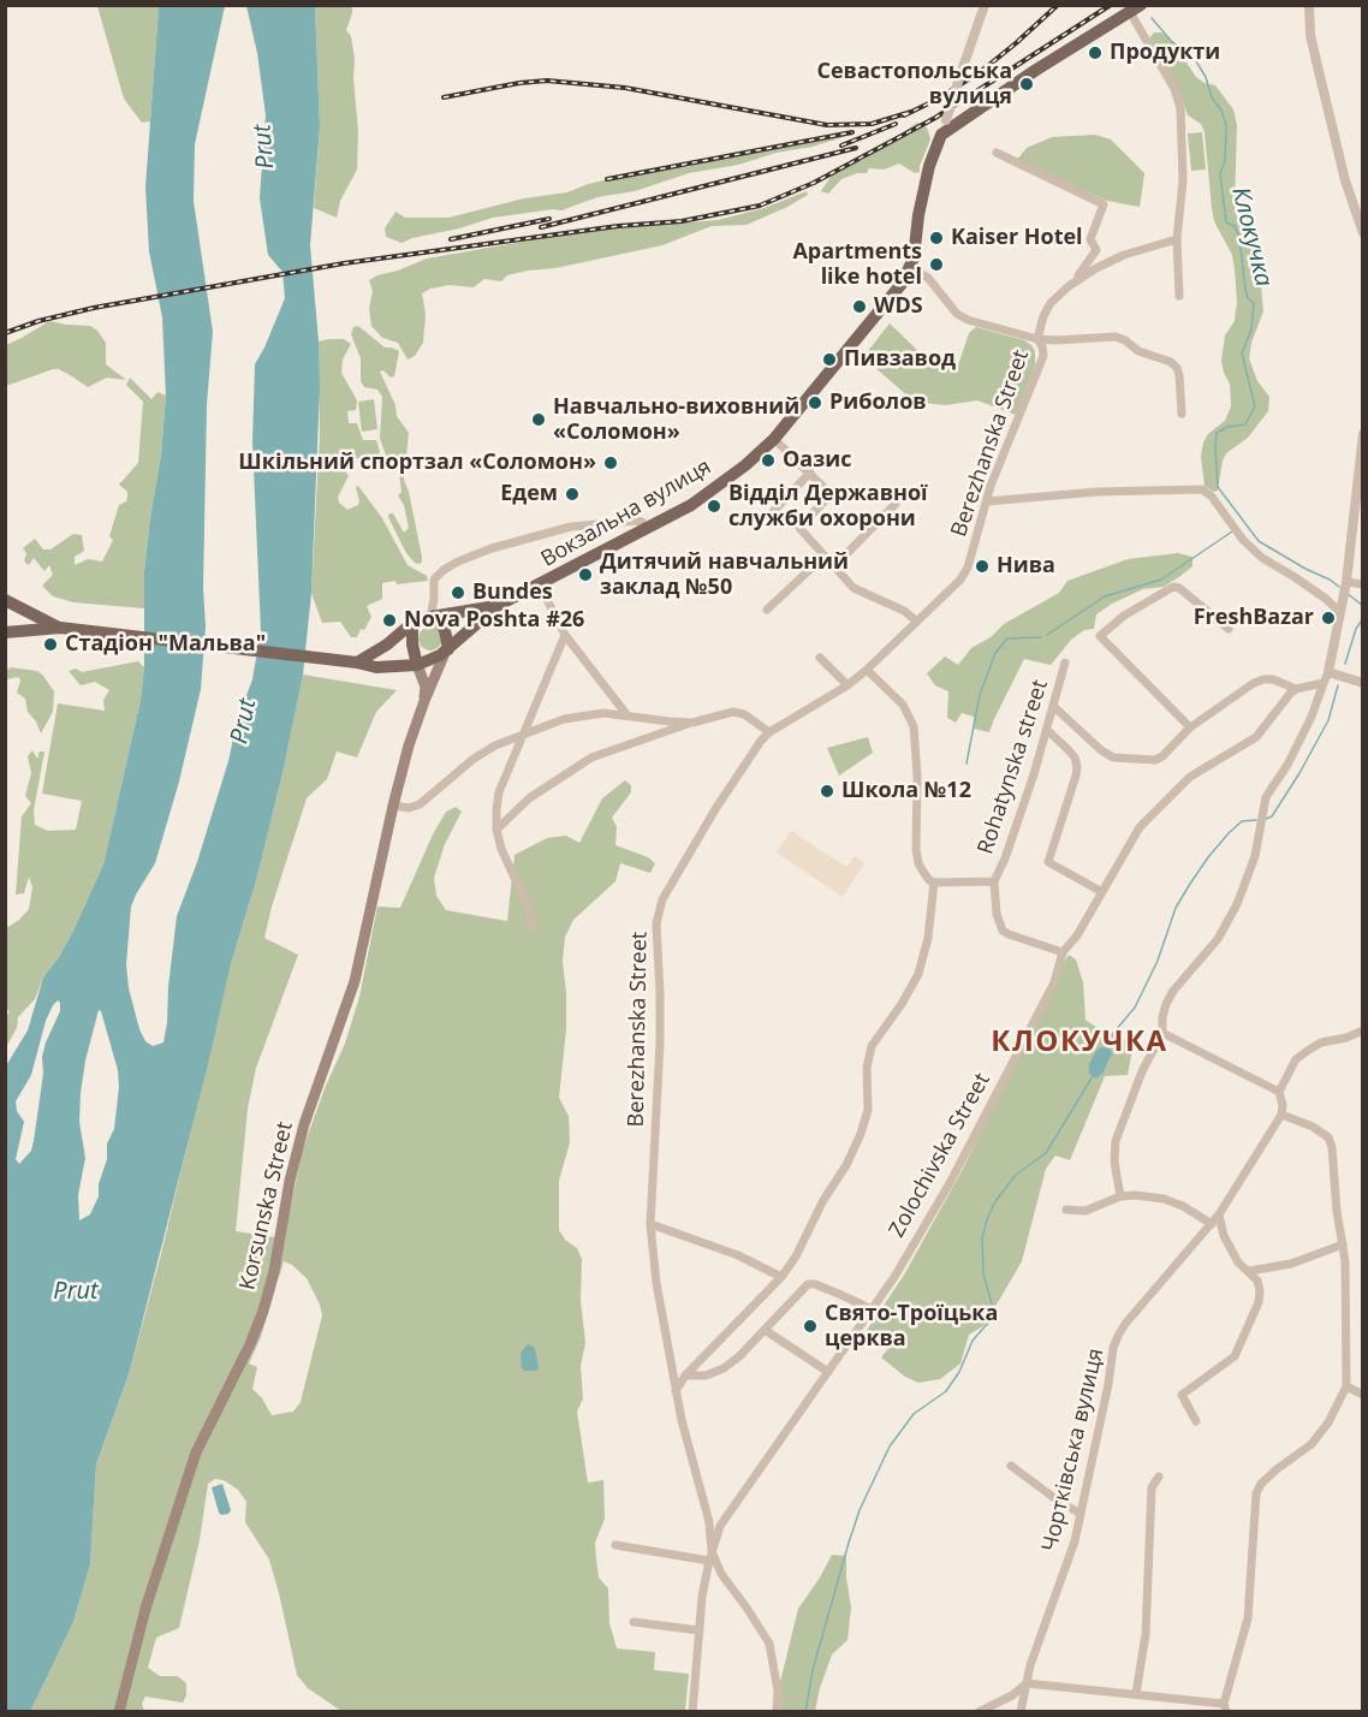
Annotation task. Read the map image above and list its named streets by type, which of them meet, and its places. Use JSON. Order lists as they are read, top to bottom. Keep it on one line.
{"streets":{"main road":["Вокзальна вулиця","Korsunska Street"],"street":["Berezhanska Street","Rohatynska street","Zolochivska Street","Чортківська вулиця"]},"crossings":[["Berezhanska Street","Вокзальна вулиця"],["Berezhanska Street","Zolochivska Street"],["Вокзальна вулиця","Korsunska Street"]],"districts":["КЛОКУЧКА"],"water":["Prut","Клокучка"],"places":["Продукти","Севастопольська вулиця","Kaiser Hotel","Apartments like hotel","WDS","Пивзавод","Риболов","Навчально-виховний «Соломон»","Оазис","Шкільний спортзал «Соломон»","Едем","Відділ Державної служби охорони","Нива","Дитячий навчальний заклад №50","Bundes","FreshBazar","Nova Poshta #26","Стадіон \"Мальва\"","Школа №12","Свято-Троїцька церква"]}
